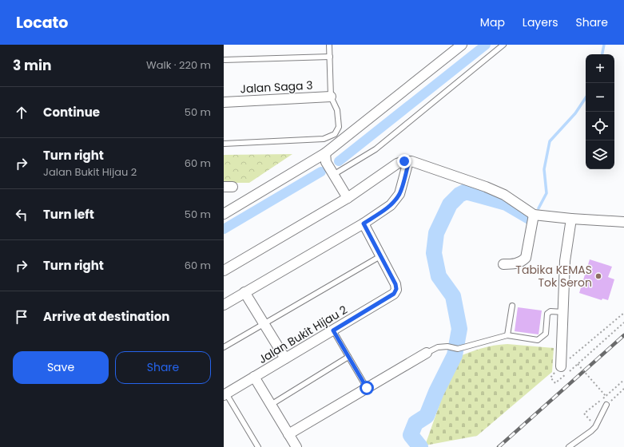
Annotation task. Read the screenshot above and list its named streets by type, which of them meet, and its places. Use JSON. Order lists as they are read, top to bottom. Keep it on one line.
{"streets":{"street":["Jalan Saga 3","Jalan Bukit Hijau 2"]},"places":["Tabika KEMAS Tok Seron"],"page":{"header":"Locato","nav":["Map","Layers","Share"],"heading":["3 min","Walk · 220 m"],"map_buttons":["+","−"],"list":[["Continue","50 m"],["Turn right","Jalan Bukit Hijau 2","60 m"],["Turn left","50 m"],["Turn right","60 m"],"Arrive at destination"],"buttons":["Save","Share"]}}
